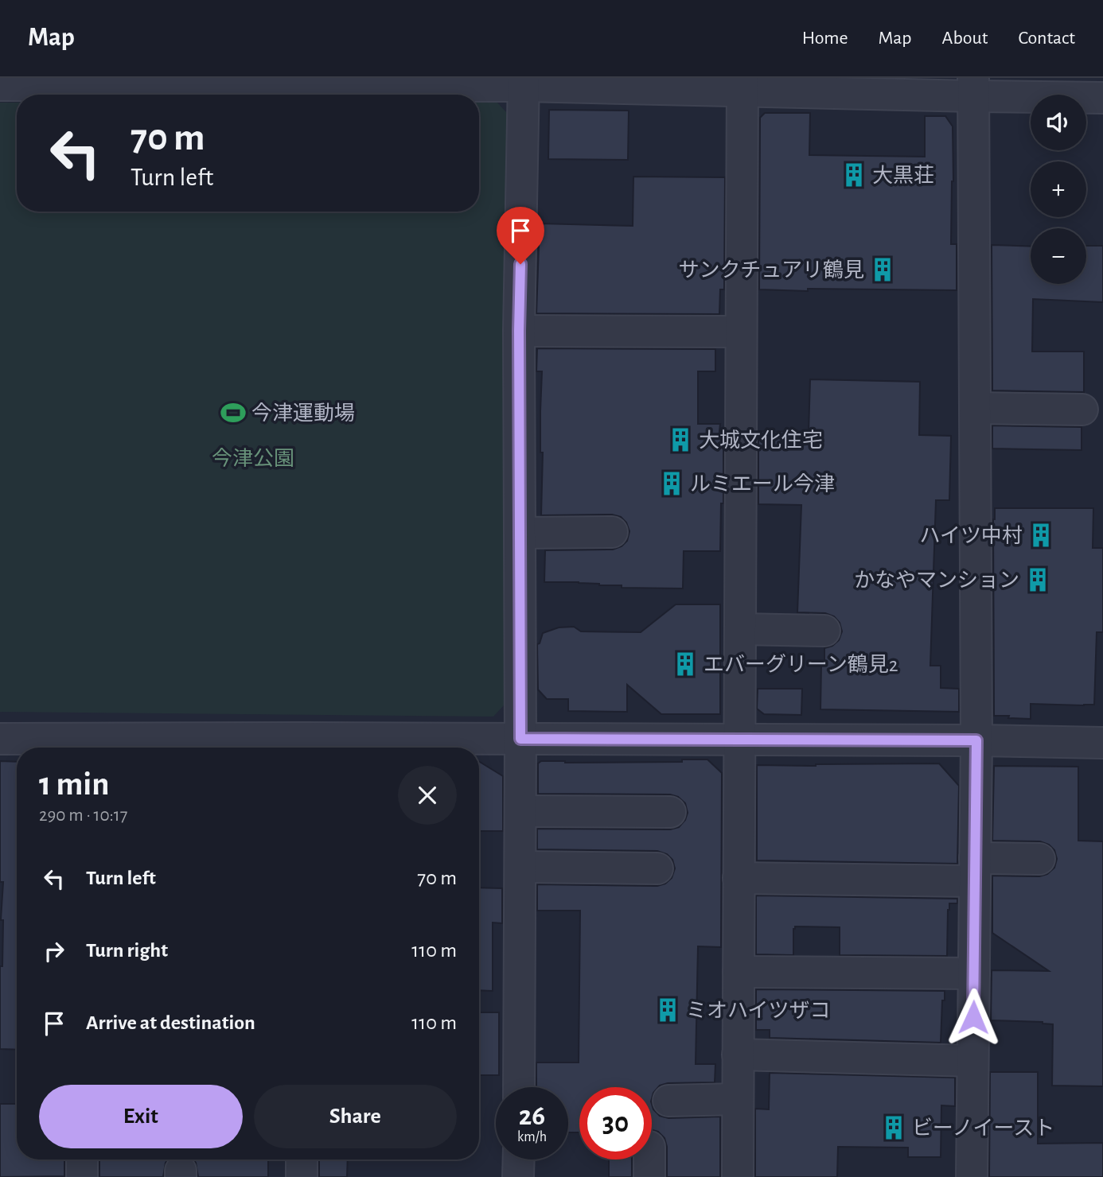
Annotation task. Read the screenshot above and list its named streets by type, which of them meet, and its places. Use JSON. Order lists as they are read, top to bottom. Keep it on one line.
{"parks":["今津公園"],"places":{"building":["大黒荘","サンクチュアリ鶴見","大城文化住宅","ルミエール今津","ハイツ中村","かなやマンション","エバーグリーン鶴見2","ミオハイツザコ","ビーノイースト"],"sports":["今津運動場"]},"page":{"header":"Map","nav":["Home","Map","About","Contact"],"map_buttons":["+","−"],"turn":["70 m","Turn left"],"heading":["1 min","290 m · 10:17"],"list":[{"name":"Turn left","value":"70 m"},{"name":"Turn right","value":"110 m"},{"name":"Arrive at destination","value":"110 m"}],"buttons":["Exit","Share"],"speed":"26 km/h","limit":"30"}}
